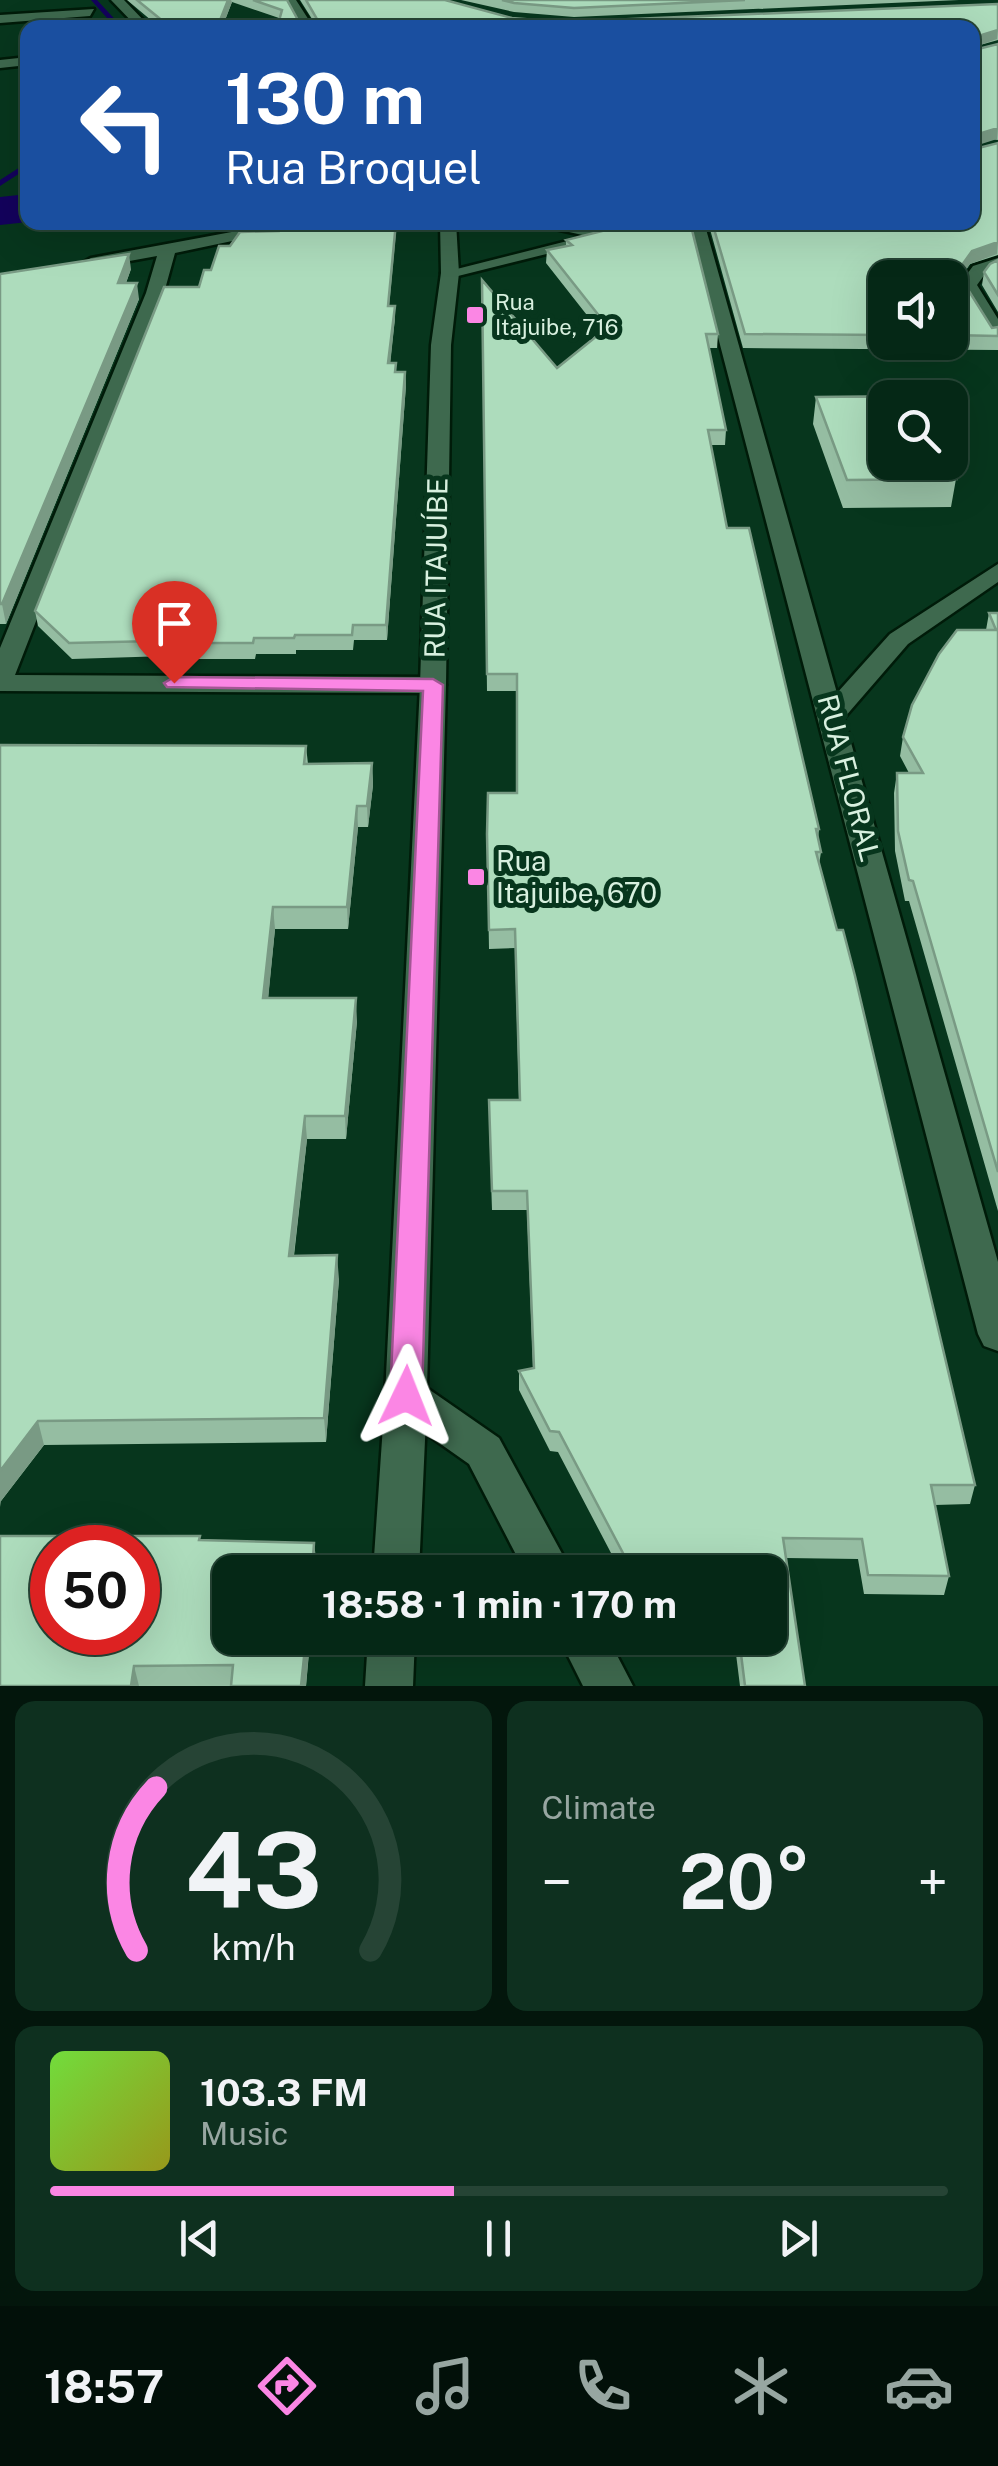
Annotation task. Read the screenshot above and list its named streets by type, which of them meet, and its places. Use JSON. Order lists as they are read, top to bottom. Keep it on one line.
{"streets":{"street":["RUA ITAJUÍBE","RUA FLORAL"]},"places":{"transit":["Rua Itajuibe, 716","Rua Itajuibe, 670"]},"page":{"turn":["130 m","Rua Broquel"],"limit":"50","trip":"18:58 · 1 min · 170 m","tile":"Climate","heat":["−","20°","+"],"song":["103.3 FM","Music"],"tabs":"18:57","gauge":["43","km/h"]}}
